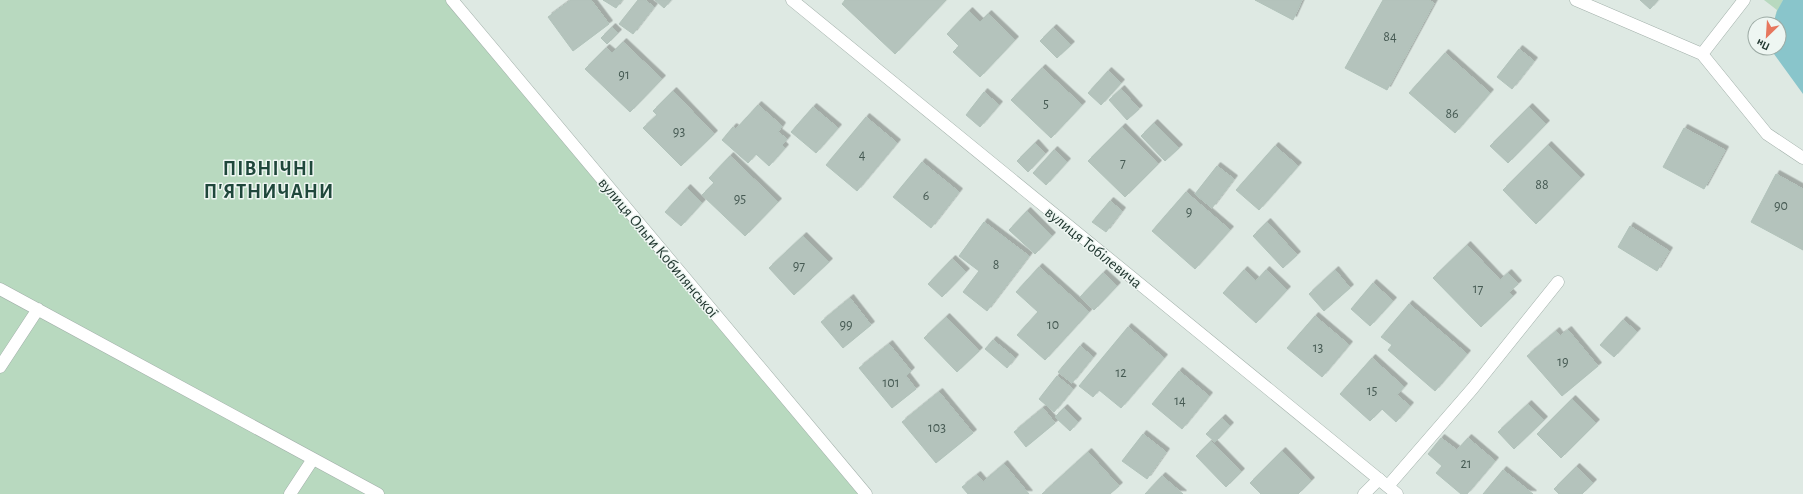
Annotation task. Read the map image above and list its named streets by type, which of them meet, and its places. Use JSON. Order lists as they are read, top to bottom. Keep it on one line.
{"streets":{"street":["вулиця Ольги Кобилянської","вулиця Тобілевича"]},"districts":["ПІВНІЧНІ П'ЯТНИЧАНИ"],"house_numbers":["84","91","5","86","93","4","7","88","6","95","90","9","8","97","17","99","10","13","19","12","101","15","14","103","21"],"north":"bottom left"}
